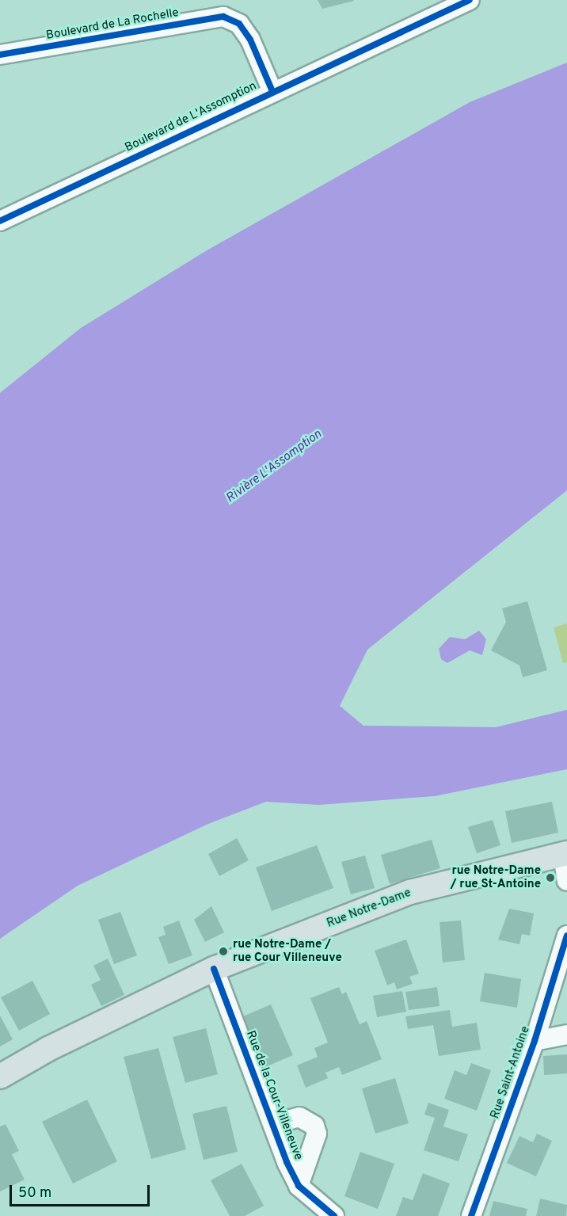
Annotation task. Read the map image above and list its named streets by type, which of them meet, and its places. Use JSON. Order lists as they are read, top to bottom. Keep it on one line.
{"streets":{"main road":["Rue Notre-Dame"],"street":["Boulevard de La Rochelle","Boulevard de L'Assomption","Rue Saint-Antoine","Rue de la Cour-Villeneuve"]},"crossings":[["Boulevard de La Rochelle","Boulevard de L'Assomption"],["Rue Notre-Dame","Rue de la Cour-Villeneuve"]],"water":["Rivière L'Assomption"],"places":["rue Notre-Dame / rue St-Antoine","rue Notre-Dame / rue Cour Villeneuve"],"scale_bar":"50 m"}
